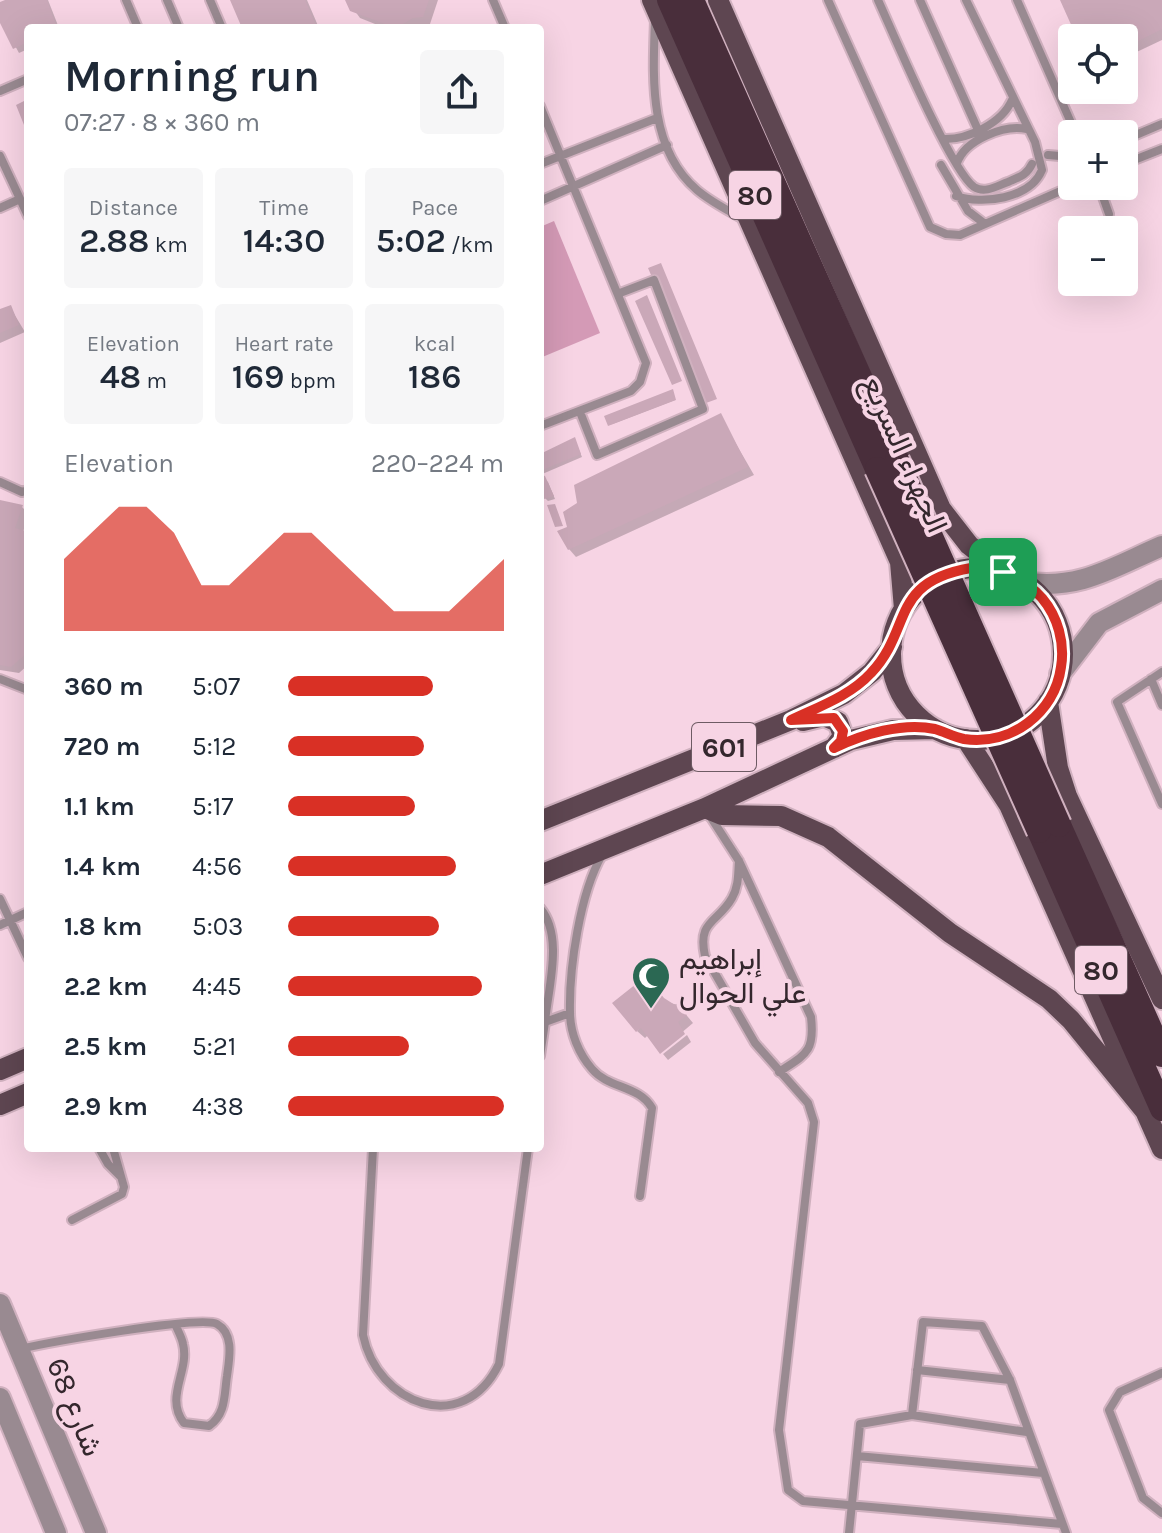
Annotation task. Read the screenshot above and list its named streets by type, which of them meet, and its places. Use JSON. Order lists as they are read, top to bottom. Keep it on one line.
{"streets":{"highway":["80","الجهراء السريع"],"main road":["601"],"street":["شارع 68"]},"crossings":[["الجهراء السريع","601"]],"places":{"mosque":["إبراهيم علي الحوال"]},"page":{"map_buttons":["+","−"],"heading":["Morning run","07:27 · 8 × 360 m"],"stats":[["Distance","2.88 km"],["Time","14:30"],["Pace","5:02 /km"],["Elevation","48 m"],["Heart rate","169 bpm"],["kcal","186"]],"chart":["Elevation","220–224 m"],"list":[{"name":"360 m","note":"5:07"},{"name":"720 m","note":"5:12"},{"name":"1.1 km","note":"5:17"},{"name":"1.4 km","note":"4:56"},{"name":"1.8 km","note":"5:03"},{"name":"2.2 km","note":"4:45"},{"name":"2.5 km","note":"5:21"},{"name":"2.9 km","note":"4:38"}]}}
